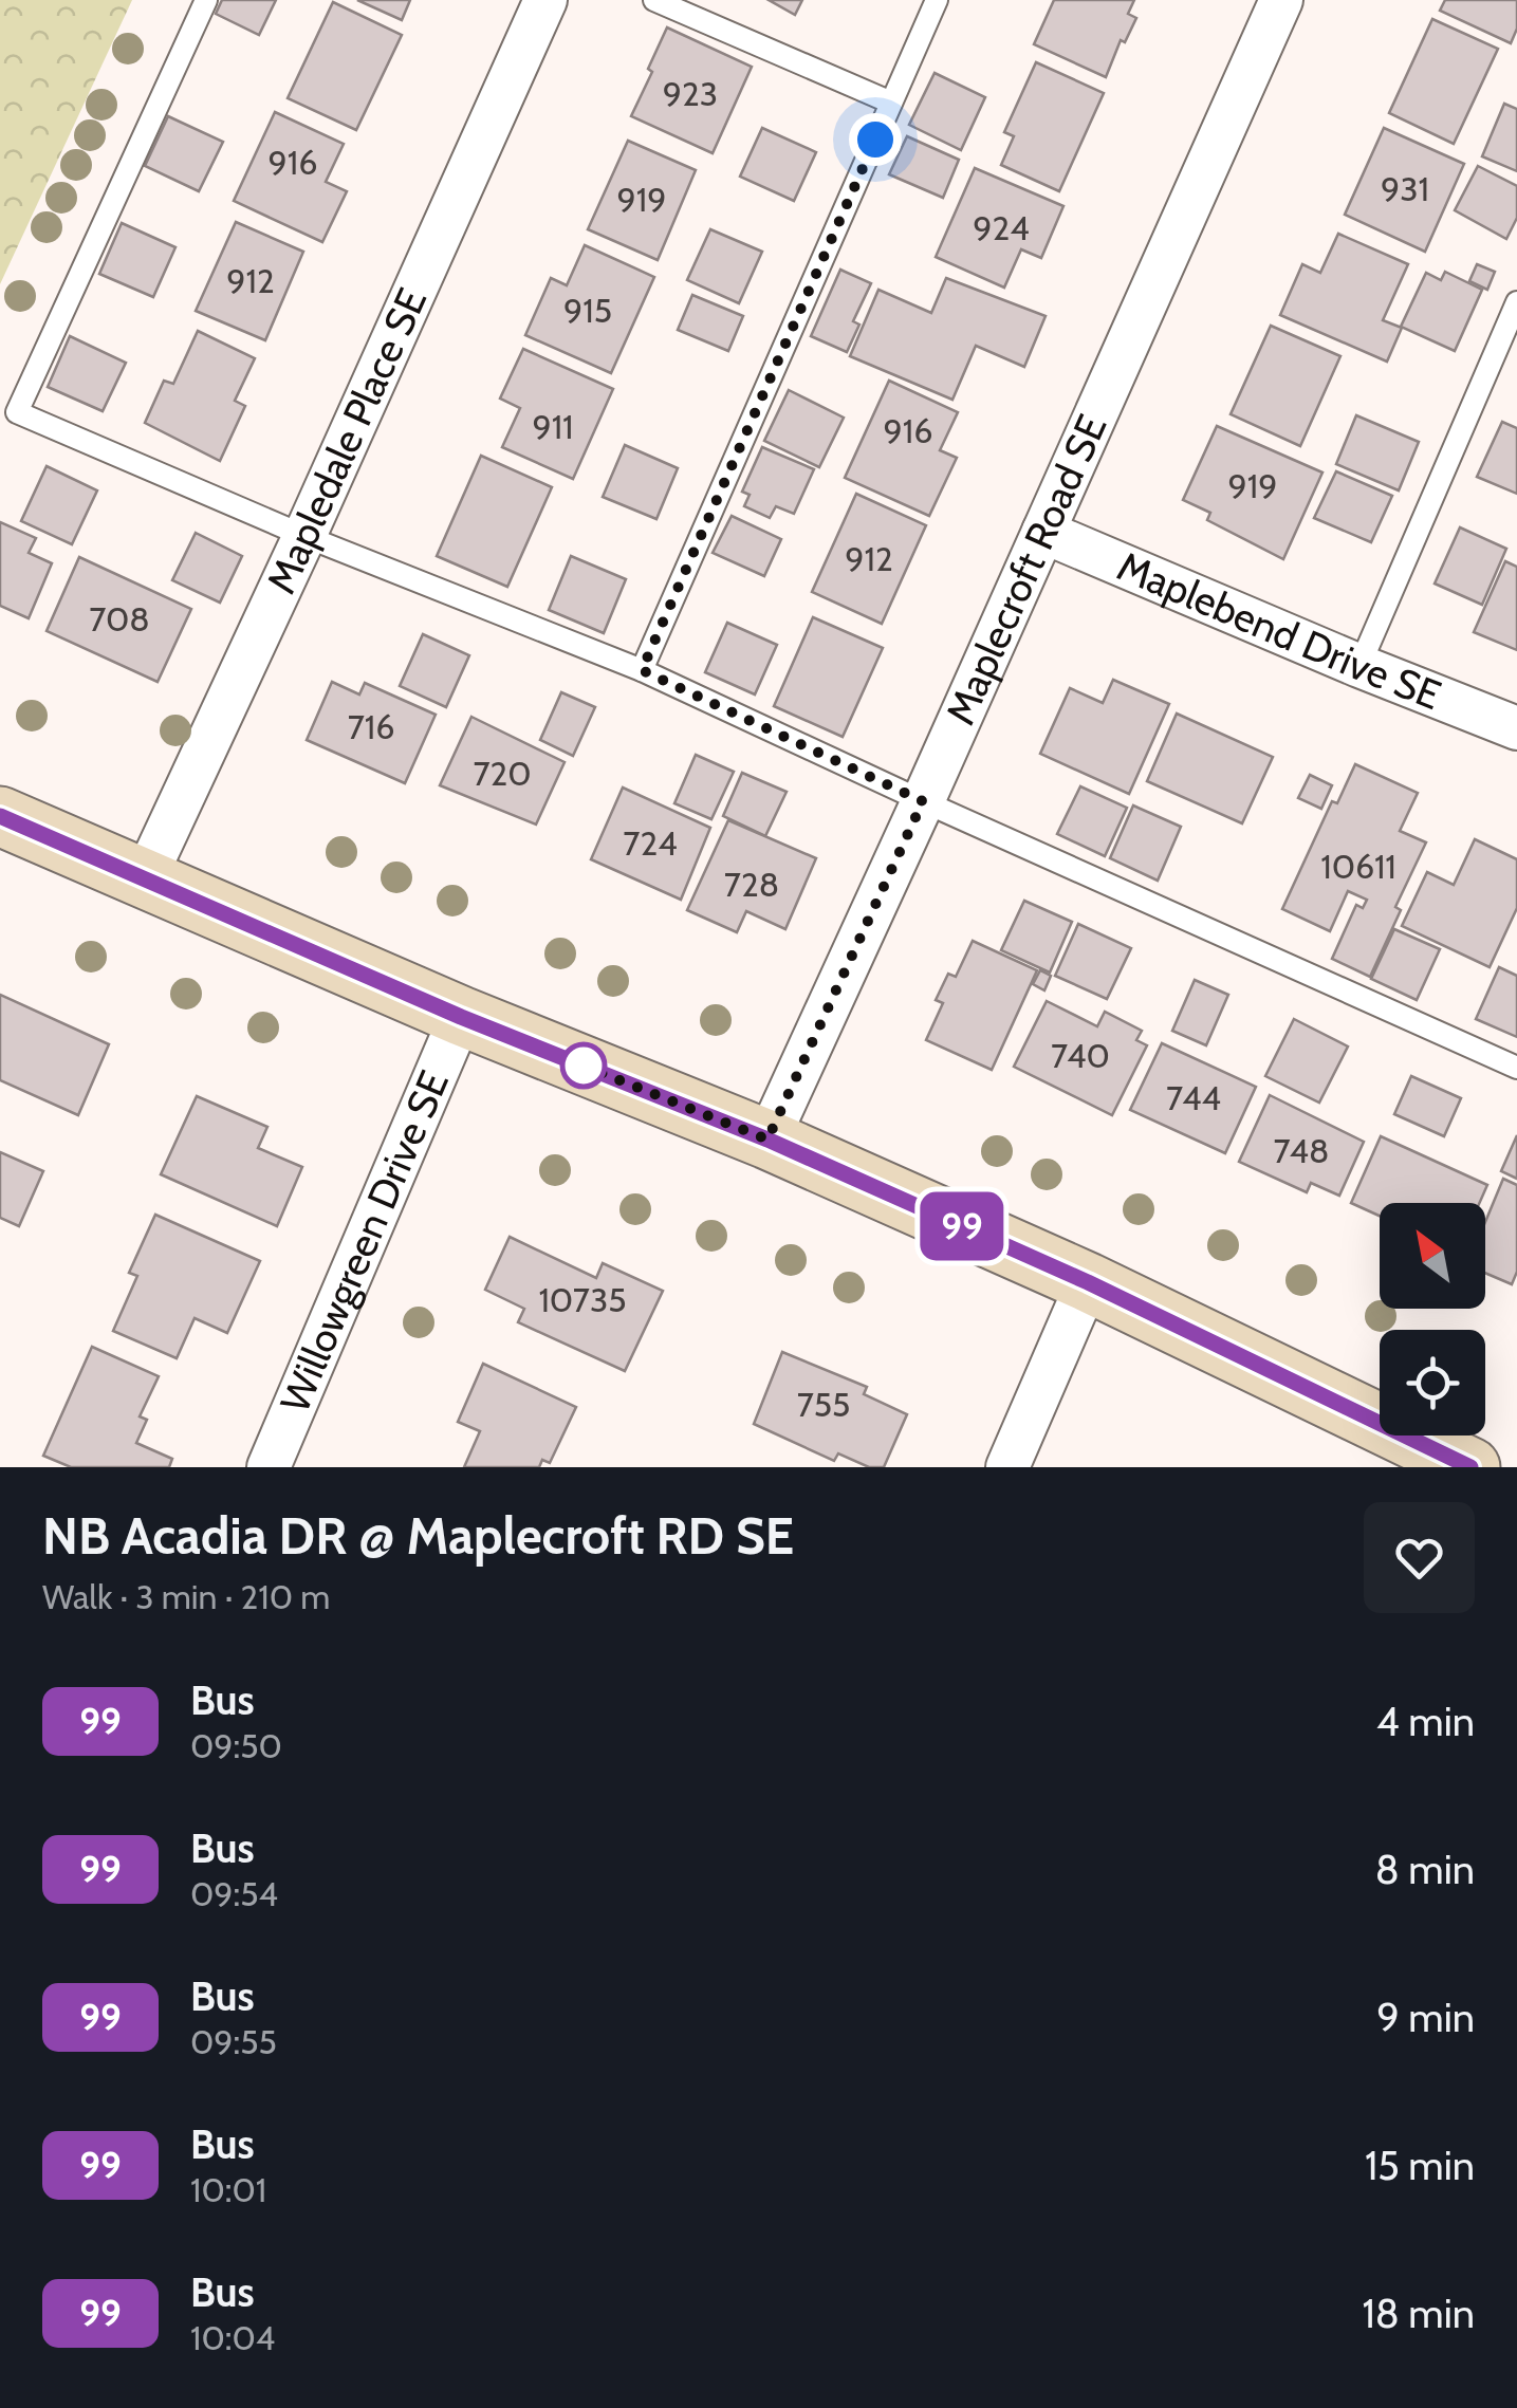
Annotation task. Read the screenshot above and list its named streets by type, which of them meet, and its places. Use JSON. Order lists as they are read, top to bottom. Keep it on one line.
{"streets":{"street":["Mapledale Place SE","Maplecroft Road SE","Maplebend Drive SE","Willowgreen Drive SE"]},"crossings":[["Maplecroft Road SE","Maplebend Drive SE"]],"lines":["bus line 99"],"house_numbers":["923","916","931","919","924","912","915","911","916","919","912","708","716","720","724","10611","728","740","744","748","10735","755"],"north":"top left","page":{"on_map":"99","heading":["NB Acadia DR @ Maplecroft RD SE","Walk · 3 min · 210 m"],"list":[{"mark":"99","name":"Bus","note":"09:50","value":"4 min"},{"mark":"99","name":"Bus","note":"09:54","value":"8 min"},{"mark":"99","name":"Bus","note":"09:55","value":"9 min"},{"mark":"99","name":"Bus","note":"10:01","value":"15 min"},{"mark":"99","name":"Bus","note":"10:04","value":"18 min"}]}}
